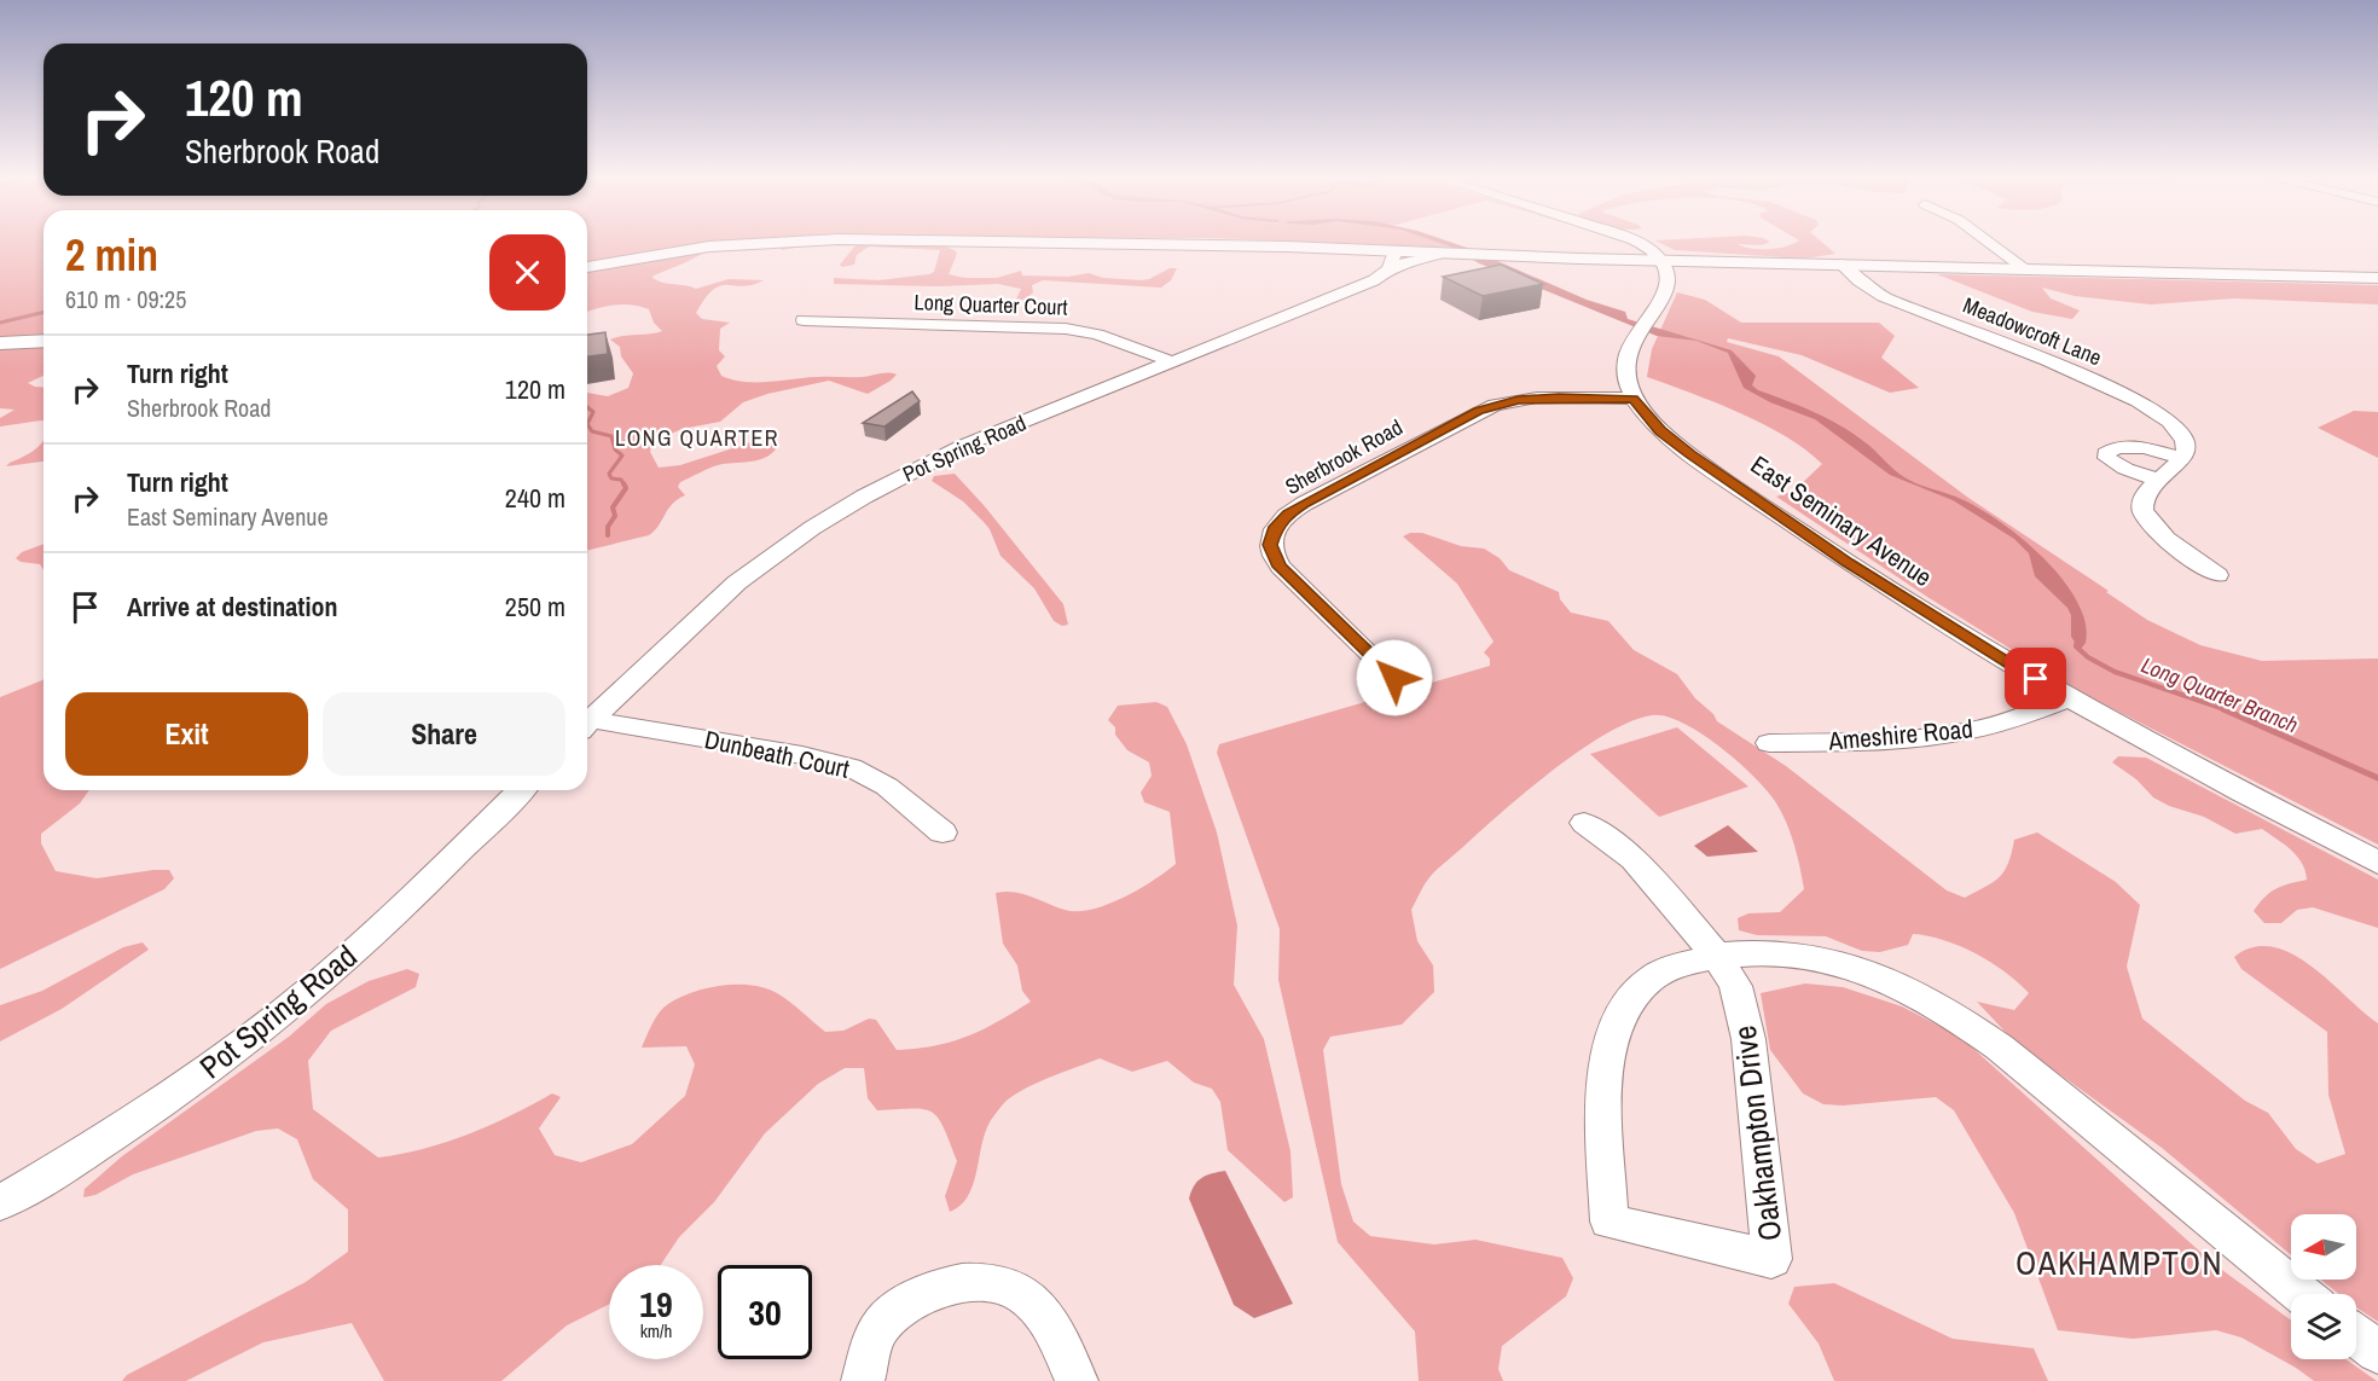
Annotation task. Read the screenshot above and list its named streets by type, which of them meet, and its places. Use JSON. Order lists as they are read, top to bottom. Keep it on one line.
{"streets":{"street":["Long Quarter Court","Meadowcroft Lane","Pot Spring Road","Sherbrook Road","East Seminary Avenue","Ameshire Road","Dunbeath Court","Oakhampton Drive"]},"crossings":[["Long Quarter Court","Pot Spring Road"],["Sherbrook Road","East Seminary Avenue"],["East Seminary Avenue","Ameshire Road"]],"districts":["LONG QUARTER","OAKHAMPTON"],"water":["Long Quarter Branch"],"north":"left","page":{"turn":["120 m","Sherbrook Road"],"heading":["2 min","610 m · 09:25"],"list":[{"name":"Turn right","note":"Sherbrook Road","value":"120 m"},{"name":"Turn right","note":"East Seminary Avenue","value":"240 m"},{"name":"Arrive at destination","value":"250 m"}],"buttons":["Exit","Share"],"speed":"19 km/h","limit":"30"}}
